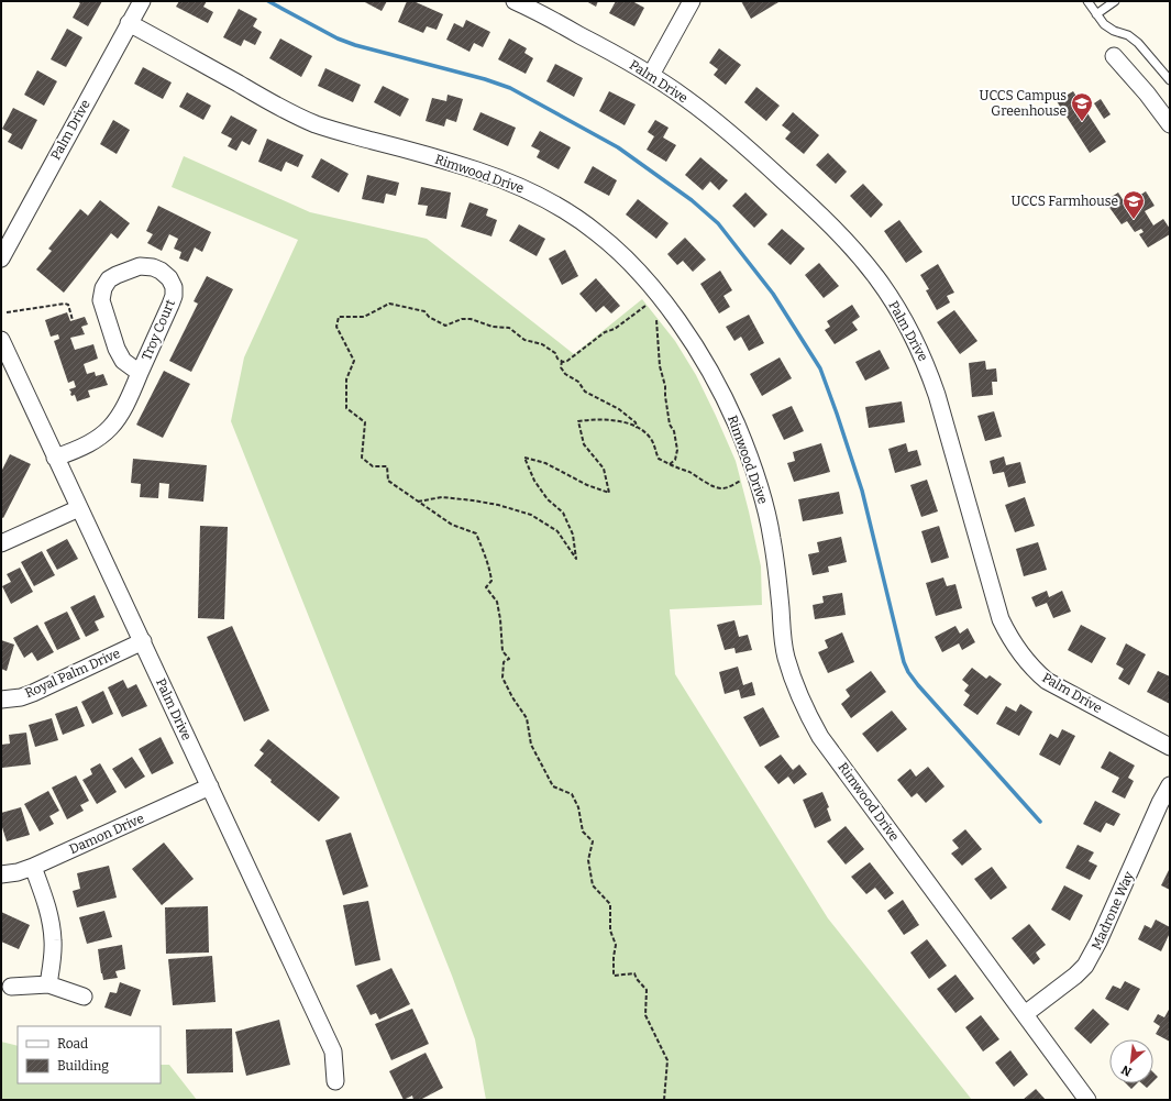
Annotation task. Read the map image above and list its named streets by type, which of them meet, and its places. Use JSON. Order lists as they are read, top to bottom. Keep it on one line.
{"streets":{"street":["Palm Drive","Rimwood Drive","Troy Court","Royal Palm Drive","Damon Drive","Madrone Way"]},"crossings":[["Palm Drive","Rimwood Drive"],["Palm Drive","Troy Court"],["Palm Drive","Royal Palm Drive"],["Palm Drive","Damon Drive"],["Rimwood Drive","Madrone Way"]],"places":{"school or university":["UCCS Campus Greenhouse","UCCS Farmhouse"]},"legend":["Road","Building"],"north":"bottom left"}
